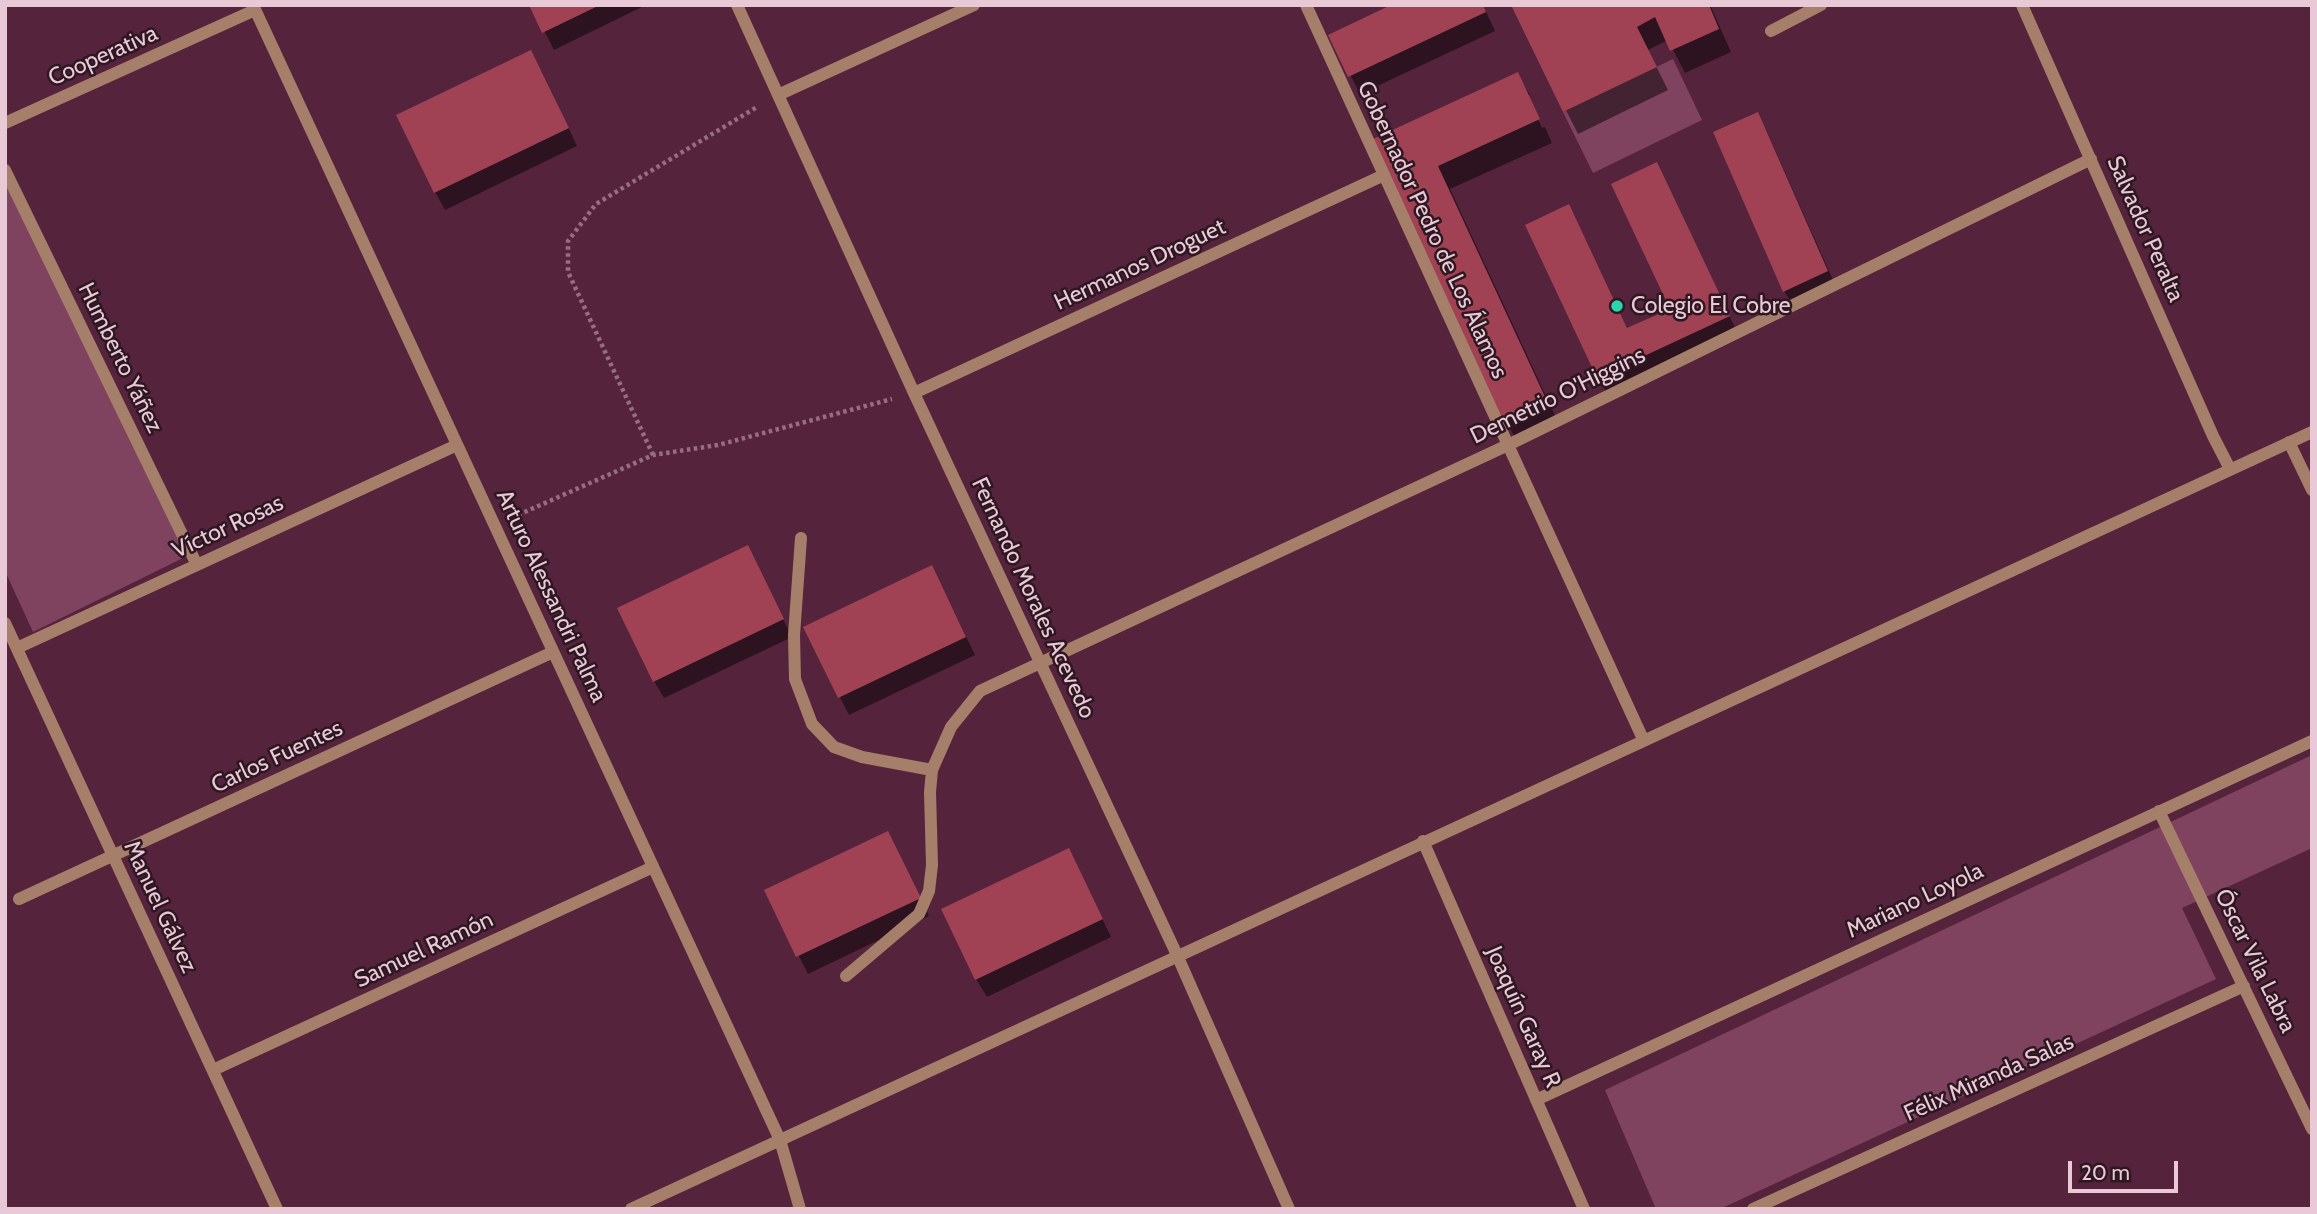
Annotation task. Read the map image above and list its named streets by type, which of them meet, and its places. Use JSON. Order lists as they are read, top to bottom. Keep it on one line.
{"streets":{"street":["Cooperativa","Salvador Peralta","Gobernador Pedro de Los Álamos","Hermanos Droguet","Humberto Yáñez","Demetrio O'Higgins","Víctor Rosas","Arturo Alessandri Palma","Fernando Morales Acevedo","Carlos Fuentes","Mariano Loyola","Manuel Gálvez","Samuel Ramón","Óscar Vila Labra","Joaquín Garay R","Félix Miranda Salas"]},"crossings":[["Cooperativa","Arturo Alessandri Palma"],["Salvador Peralta","Demetrio O'Higgins"],["Gobernador Pedro de Los Álamos","Hermanos Droguet"],["Gobernador Pedro de Los Álamos","Demetrio O'Higgins"],["Hermanos Droguet","Fernando Morales Acevedo"],["Humberto Yáñez","Víctor Rosas"],["Demetrio O'Higgins","Fernando Morales Acevedo"],["Víctor Rosas","Arturo Alessandri Palma"],["Víctor Rosas","Manuel Gálvez"],["Arturo Alessandri Palma","Carlos Fuentes"],["Arturo Alessandri Palma","Samuel Ramón"],["Carlos Fuentes","Manuel Gálvez"],["Mariano Loyola","Óscar Vila Labra"],["Mariano Loyola","Joaquín Garay R"],["Manuel Gálvez","Samuel Ramón"],["Óscar Vila Labra","Félix Miranda Salas"]],"places":["Colegio El Cobre"],"scale_bar":"20 m"}
